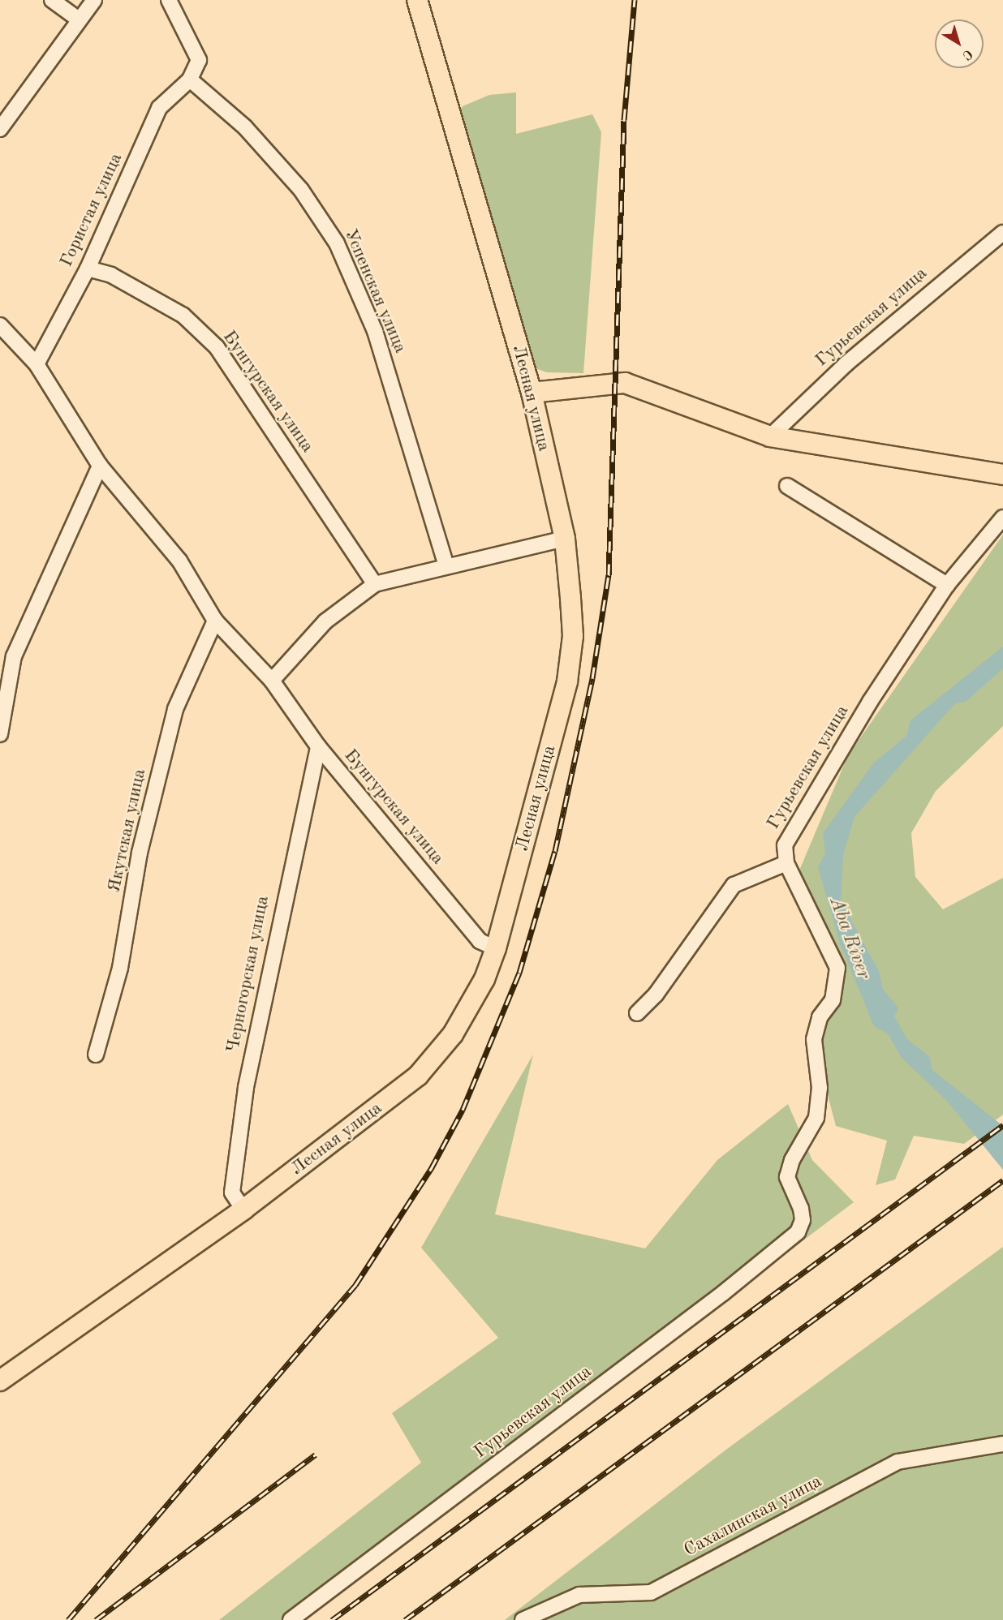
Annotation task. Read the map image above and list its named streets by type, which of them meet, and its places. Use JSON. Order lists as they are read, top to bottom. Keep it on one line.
{"streets":{"main road":["Лесная улица"],"street":["Гористая улица","Успенская улица","Гурьевская улица","Бунгурская улица","Якутская улица","Черногорская улица","Сахалинская улица"]},"crossings":[["Гористая улица","Успенская улица"],["Гористая улица","Бунгурская улица"],["Бунгурская улица","Лесная улица"],["Бунгурская улица","Якутская улица"],["Бунгурская улица","Черногорская улица"],["Лесная улица","Черногорская улица"]],"water":["Aba River"],"north":"bottom right"}
